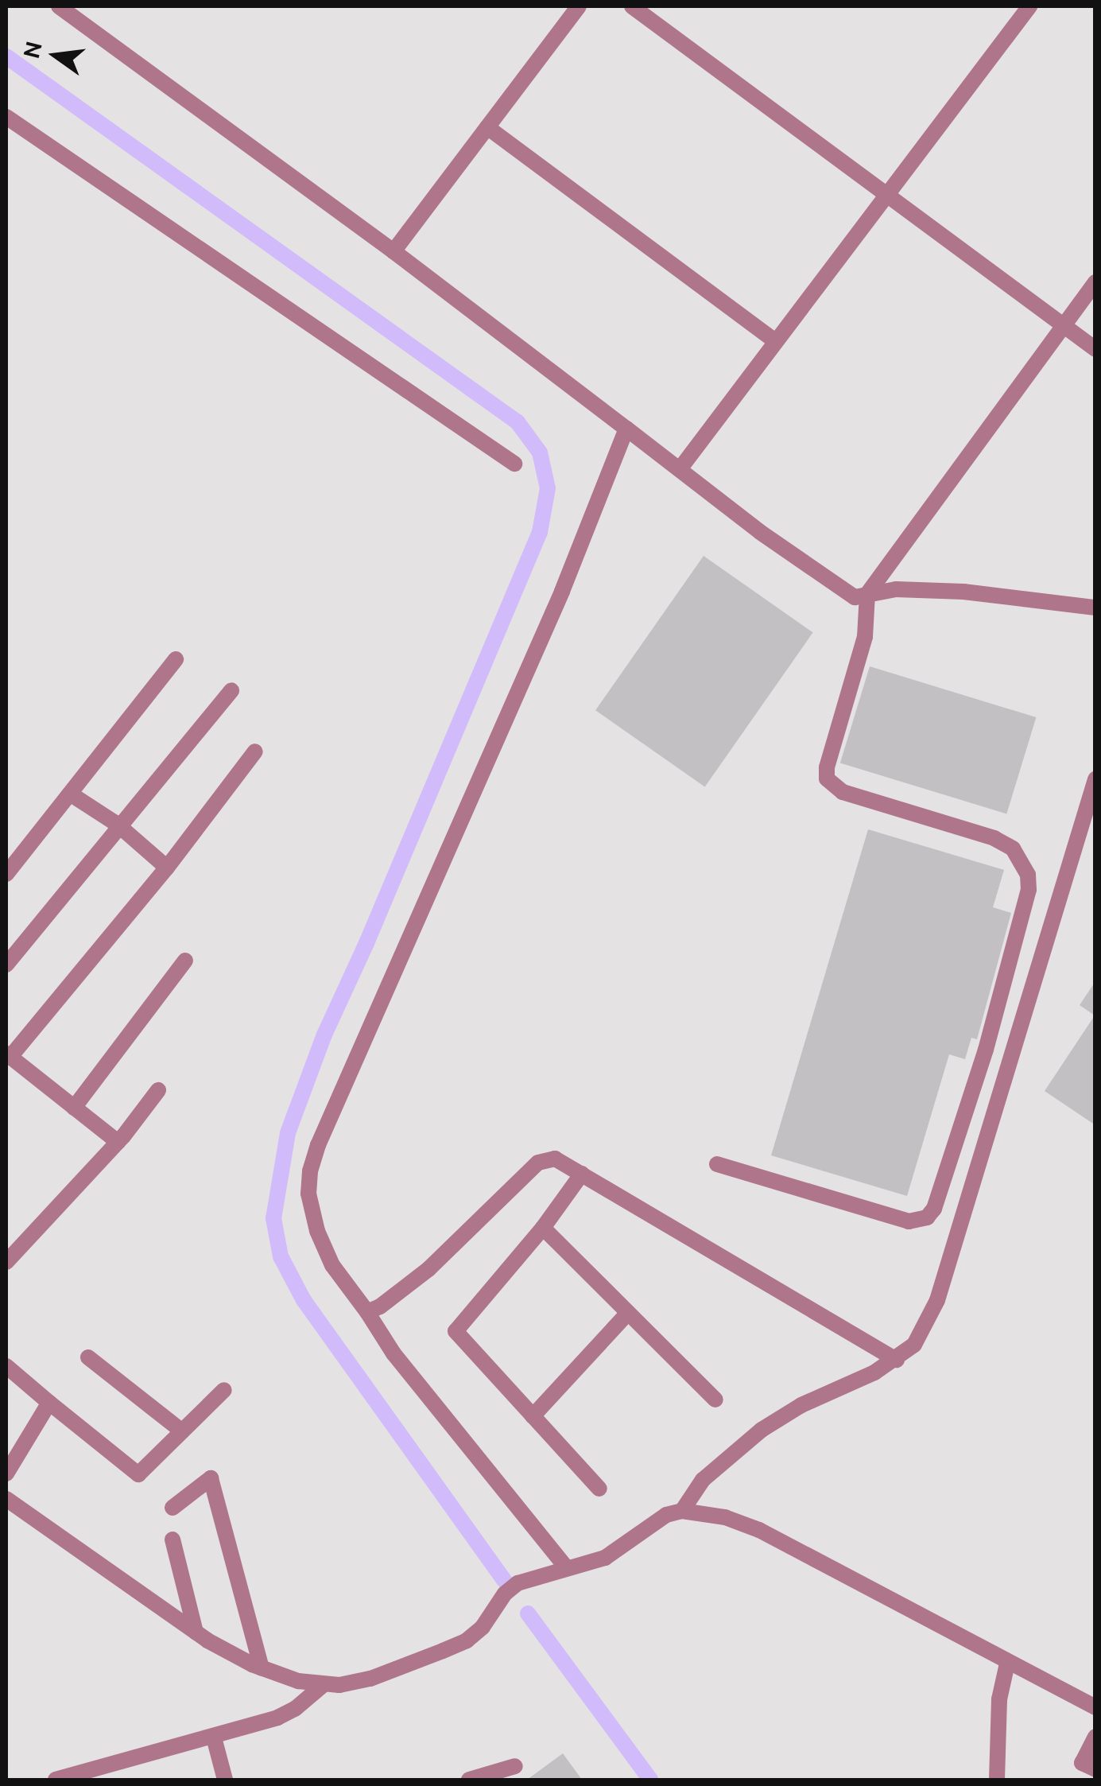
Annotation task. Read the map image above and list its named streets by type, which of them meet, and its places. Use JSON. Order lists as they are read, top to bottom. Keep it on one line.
{"north":"left"}
